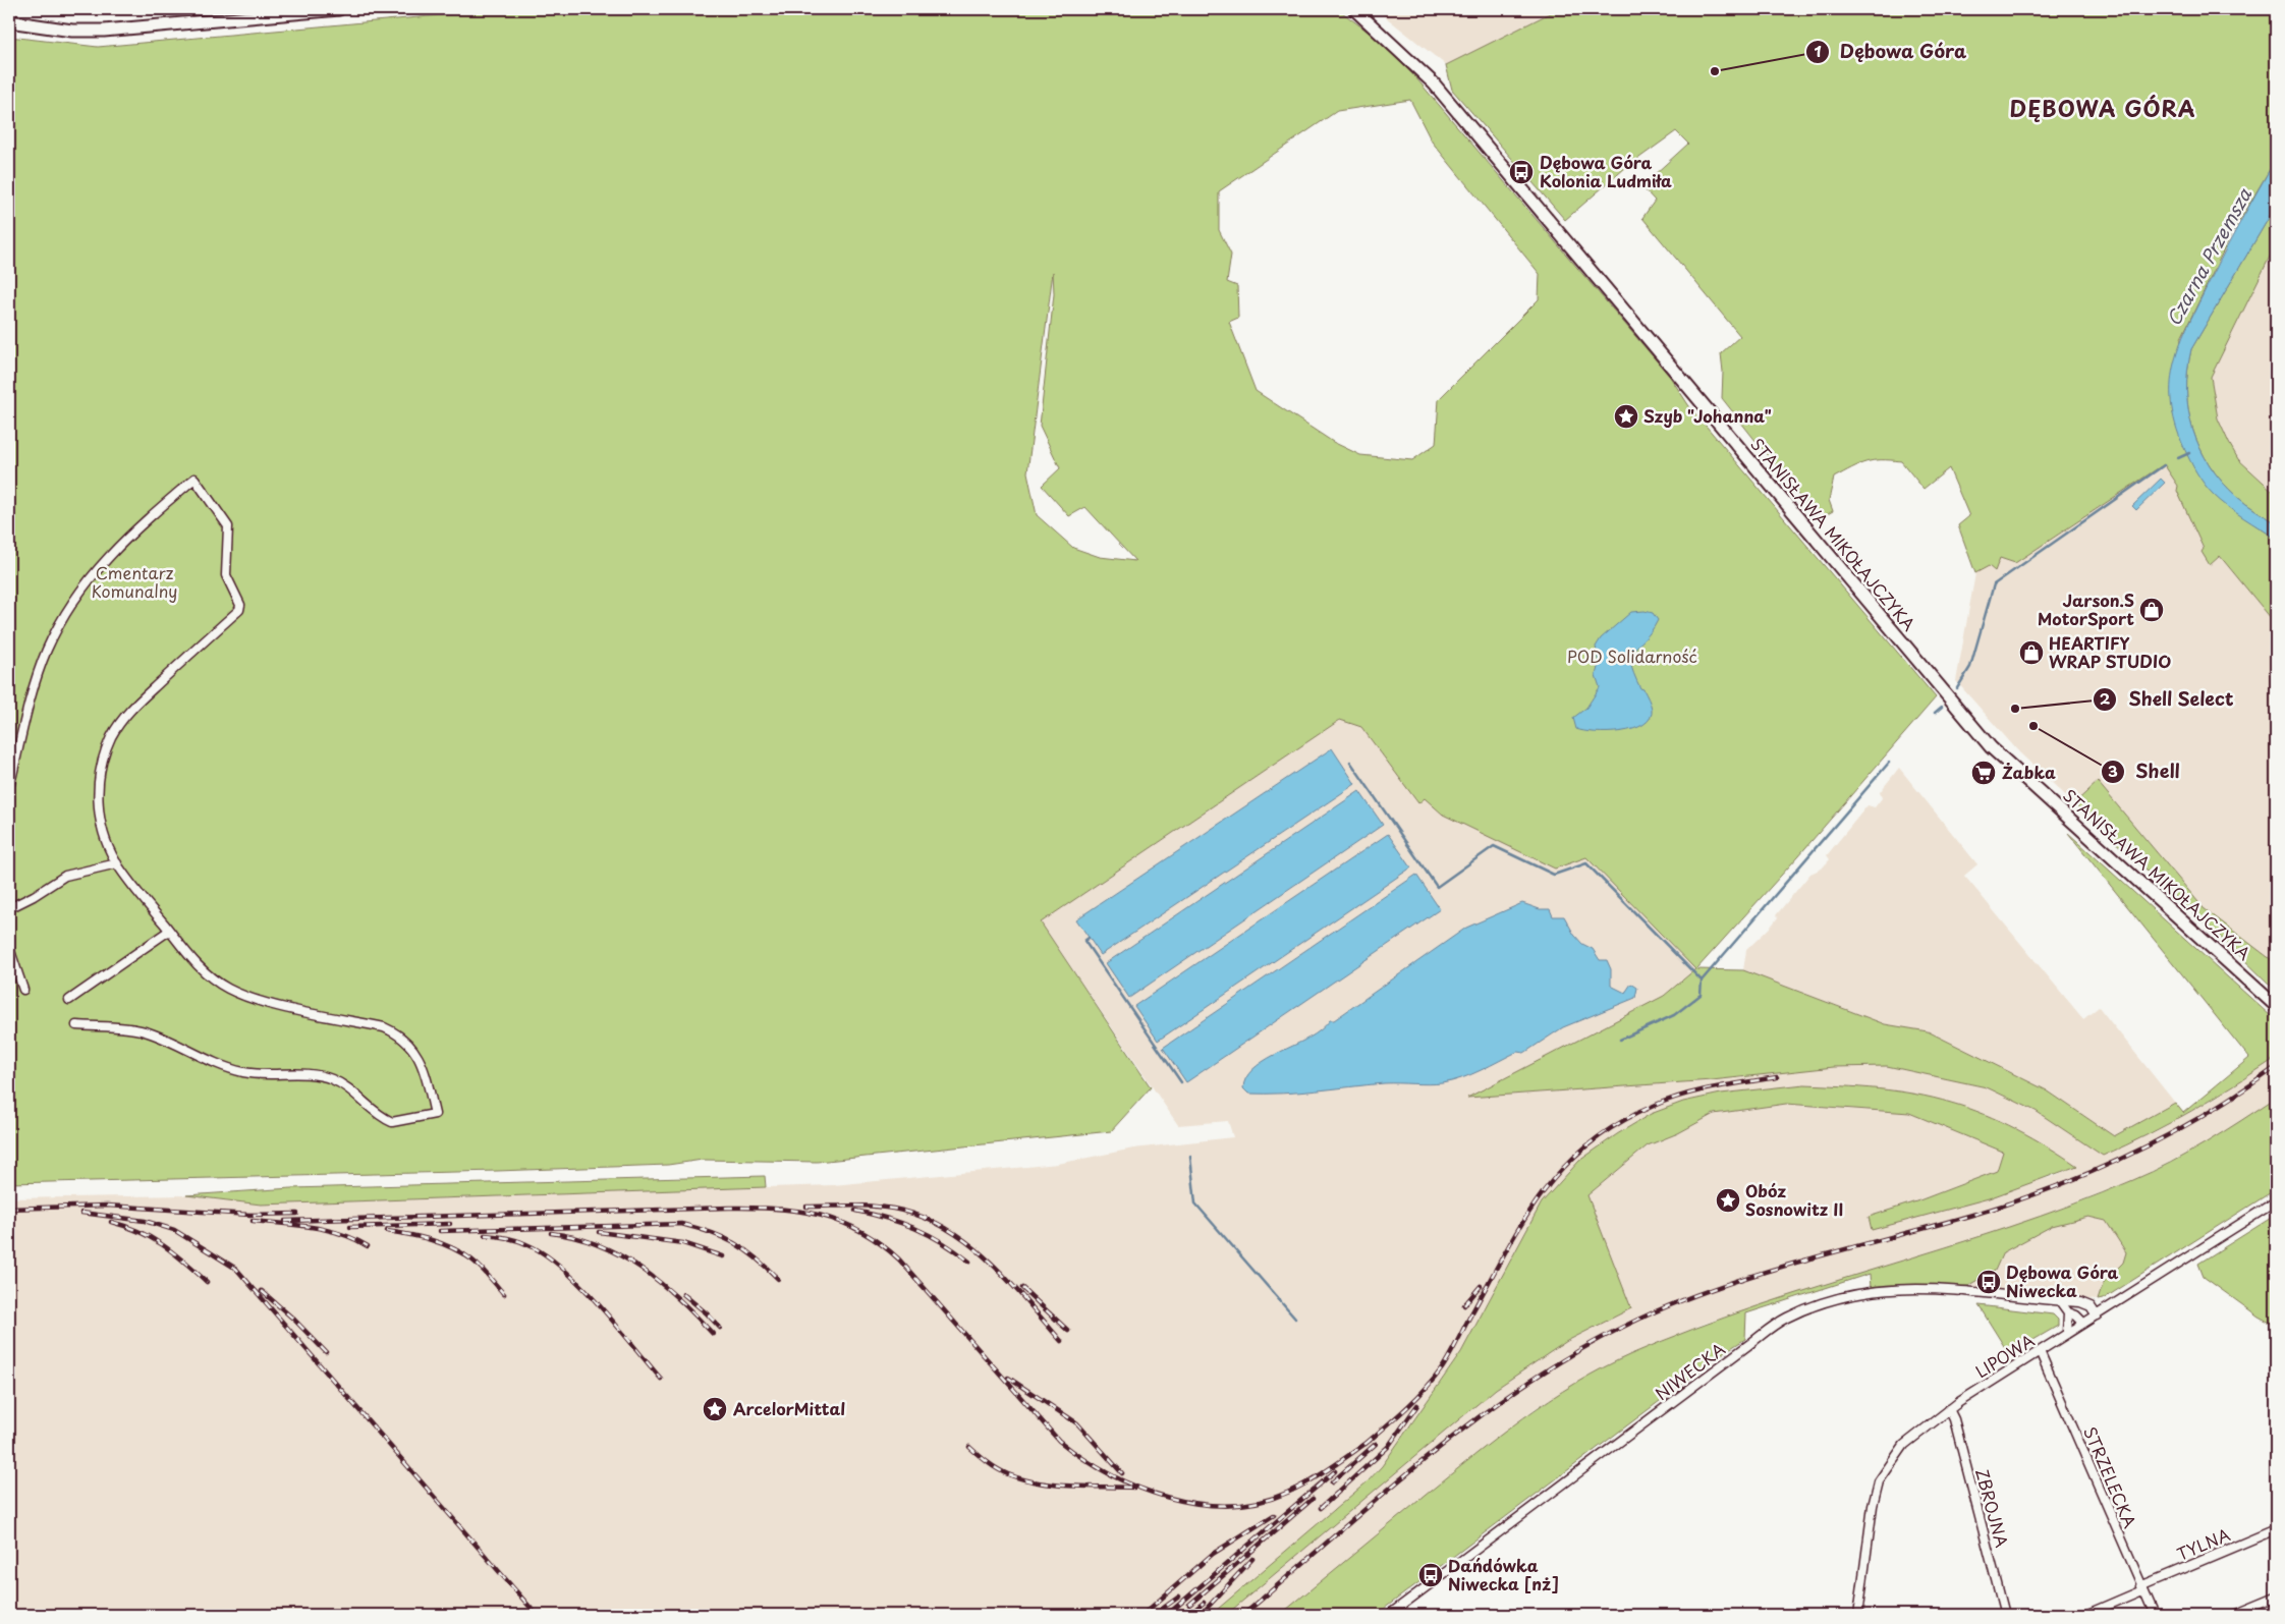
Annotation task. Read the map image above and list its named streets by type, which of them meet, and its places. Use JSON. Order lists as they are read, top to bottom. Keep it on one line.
{"streets":{"street":["STANISŁAWA MIKOŁAJCZYKA","LIPOWA","NIWECKA","STRZELECKA","ZBROJNA","TYLNA"]},"crossings":[["LIPOWA","NIWECKA"],["LIPOWA","STRZELECKA"],["LIPOWA","ZBROJNA"],["STRZELECKA","TYLNA"]],"districts":["DĘBOWA GÓRA"],"water":["Czarna Przemsza"],"parks":["Cmentarz Komunalny","POD Solidarność"],"places":{"other":["Dębowa Góra","Shell Select","Shell"],"bus stop":["Dębowa Góra Kolonia Ludmiła","Dębowa Góra Niwecka","Dańdówka Niwecka [nż]"],"place":["Szyb \"Johanna\"","Obóz Sosnowitz II","ArcelorMittal"],"shop":["Jarson.S MotorSport","HEARTIFY WRAP STUDIO"],"supermarket":["Żabka"]}}
